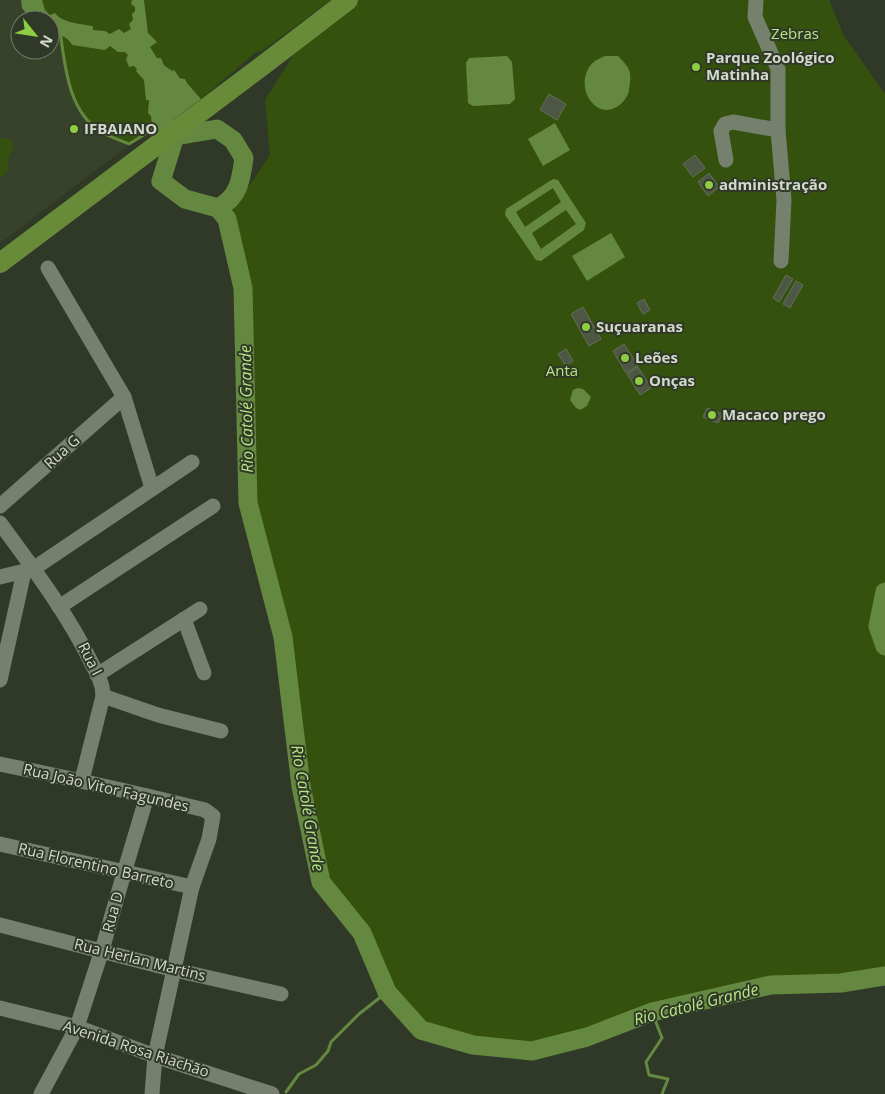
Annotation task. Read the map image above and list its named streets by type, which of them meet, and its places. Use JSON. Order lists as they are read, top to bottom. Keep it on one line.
{"streets":{"street":["Rua G","Rua I","Rua João Vitor Fagundes","Rua Florentino Barreto","Rua D","Rua Herlan Martins","Avenida Rosa Riachão"]},"crossings":[["Rua João Vitor Fagundes","Rua Florentino Barreto"],["Rua João Vitor Fagundes","Rua D"],["Rua Florentino Barreto","Rua D"],["Rua D","Rua Herlan Martins"],["Rua D","Avenida Rosa Riachão"]],"water":["Rio Catolé Grande"],"parks":["Zebras","Anta"],"places":["Parque Zoológico Matinha","IFBAIANO","administração","Suçuaranas","Leões","Onças","Macaco prego"],"north":"bottom right"}
